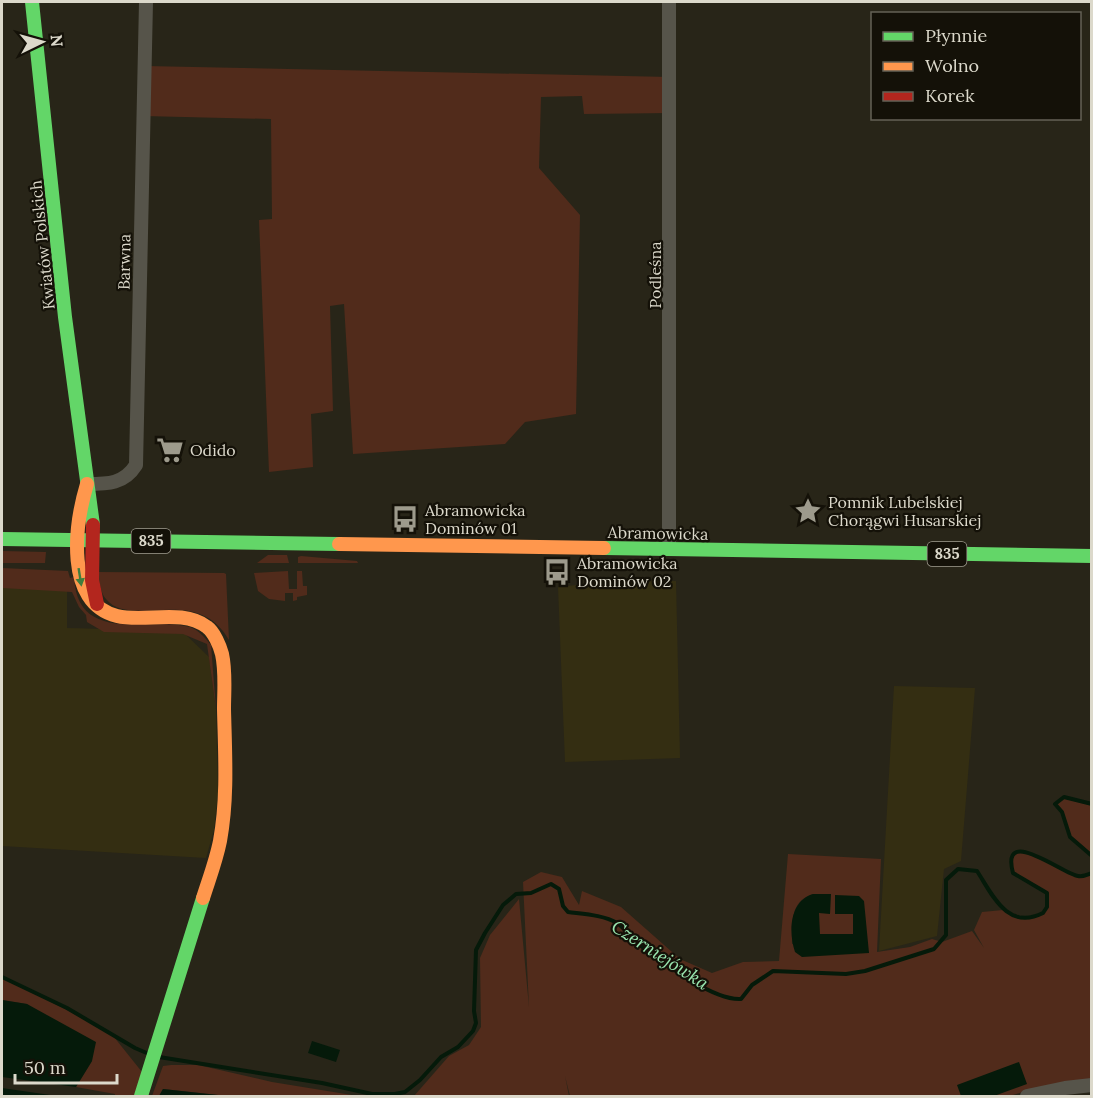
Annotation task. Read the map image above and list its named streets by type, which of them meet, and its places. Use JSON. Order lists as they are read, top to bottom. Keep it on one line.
{"streets":{"street":["Kwiatów Polskich","Barwna","Podleśna","Abramowicka","835"]},"crossings":[["Kwiatów Polskich","Barwna"],["Kwiatów Polskich","Abramowicka"],["Kwiatów Polskich","835"],["Podleśna","Abramowicka"],["Abramowicka","835"]],"water":["Czerniejówka"],"places":{"supermarket":["Odido"],"place":["Pomnik Lubelskiej Chorągwi Husarskiej"],"bus stop":["Abramowicka Dominów 01","Abramowicka Dominów 02"]},"legend":["Płynnie","Wolno","Korek"],"scale_bar":"50 m","north":"right"}
